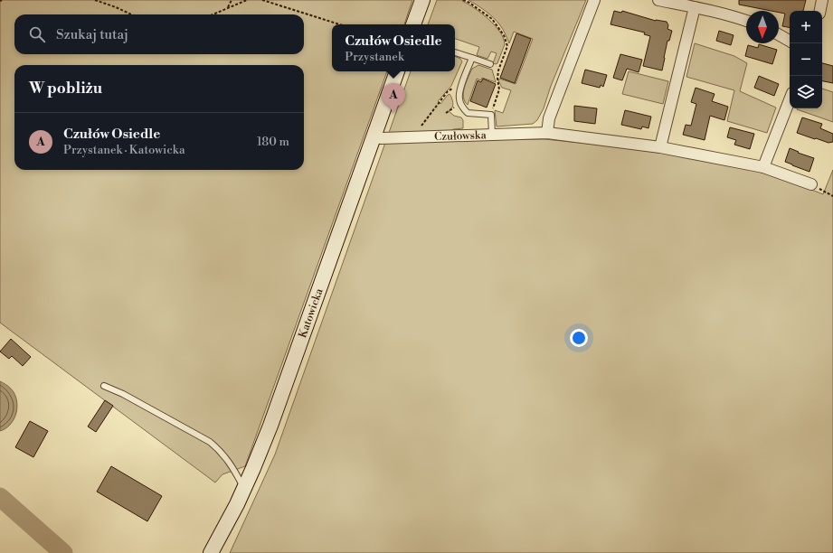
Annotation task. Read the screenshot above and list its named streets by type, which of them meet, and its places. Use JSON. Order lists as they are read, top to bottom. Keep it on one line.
{"streets":{"main road":["Katowicka"],"street":["Czułowska"]},"crossings":[["Czułowska","Katowicka"]],"north":"bottom","page":{"map_buttons":["+","−"],"search":"Szukaj tutaj","popup":["Czułów Osiedle","Przystanek"],"heading":"W pobliżu","pins":"A","list":[{"mark":"A","name":"Czułów Osiedle","note":"Przystanek · Katowicka","value":"180 m"}]}}
